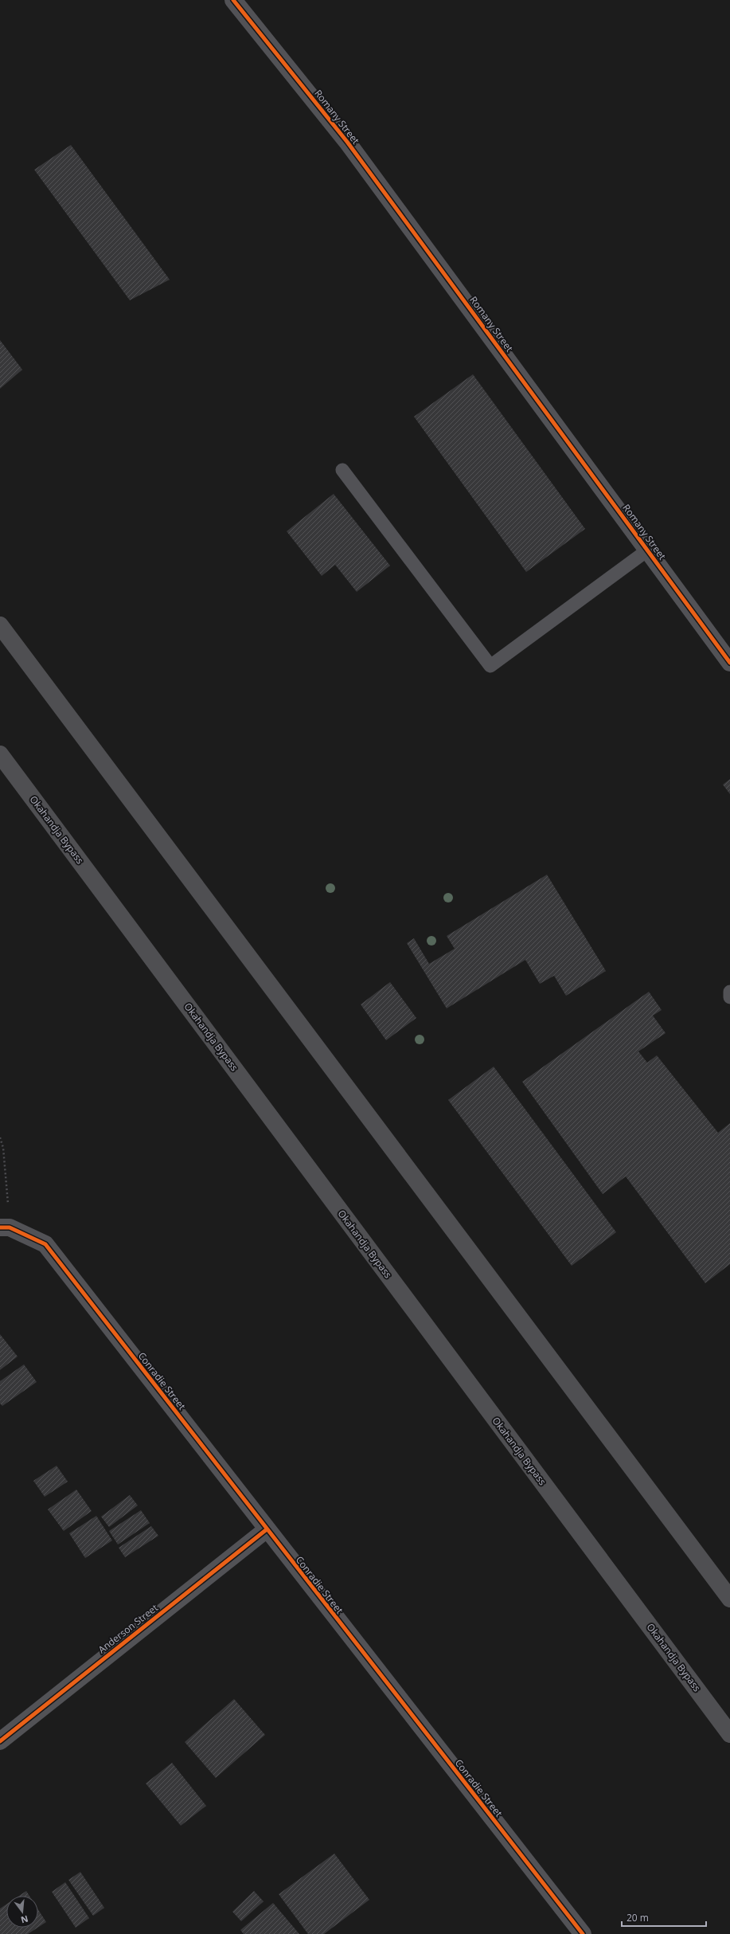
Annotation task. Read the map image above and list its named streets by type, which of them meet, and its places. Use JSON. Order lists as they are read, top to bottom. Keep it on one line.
{"streets":{"highway":["Okahandja Bypass"],"street":["Romany Street","Conradie Street","Anderson Street"]},"crossings":[["Conradie Street","Anderson Street"]],"scale_bar":"20 m","north":"bottom"}
